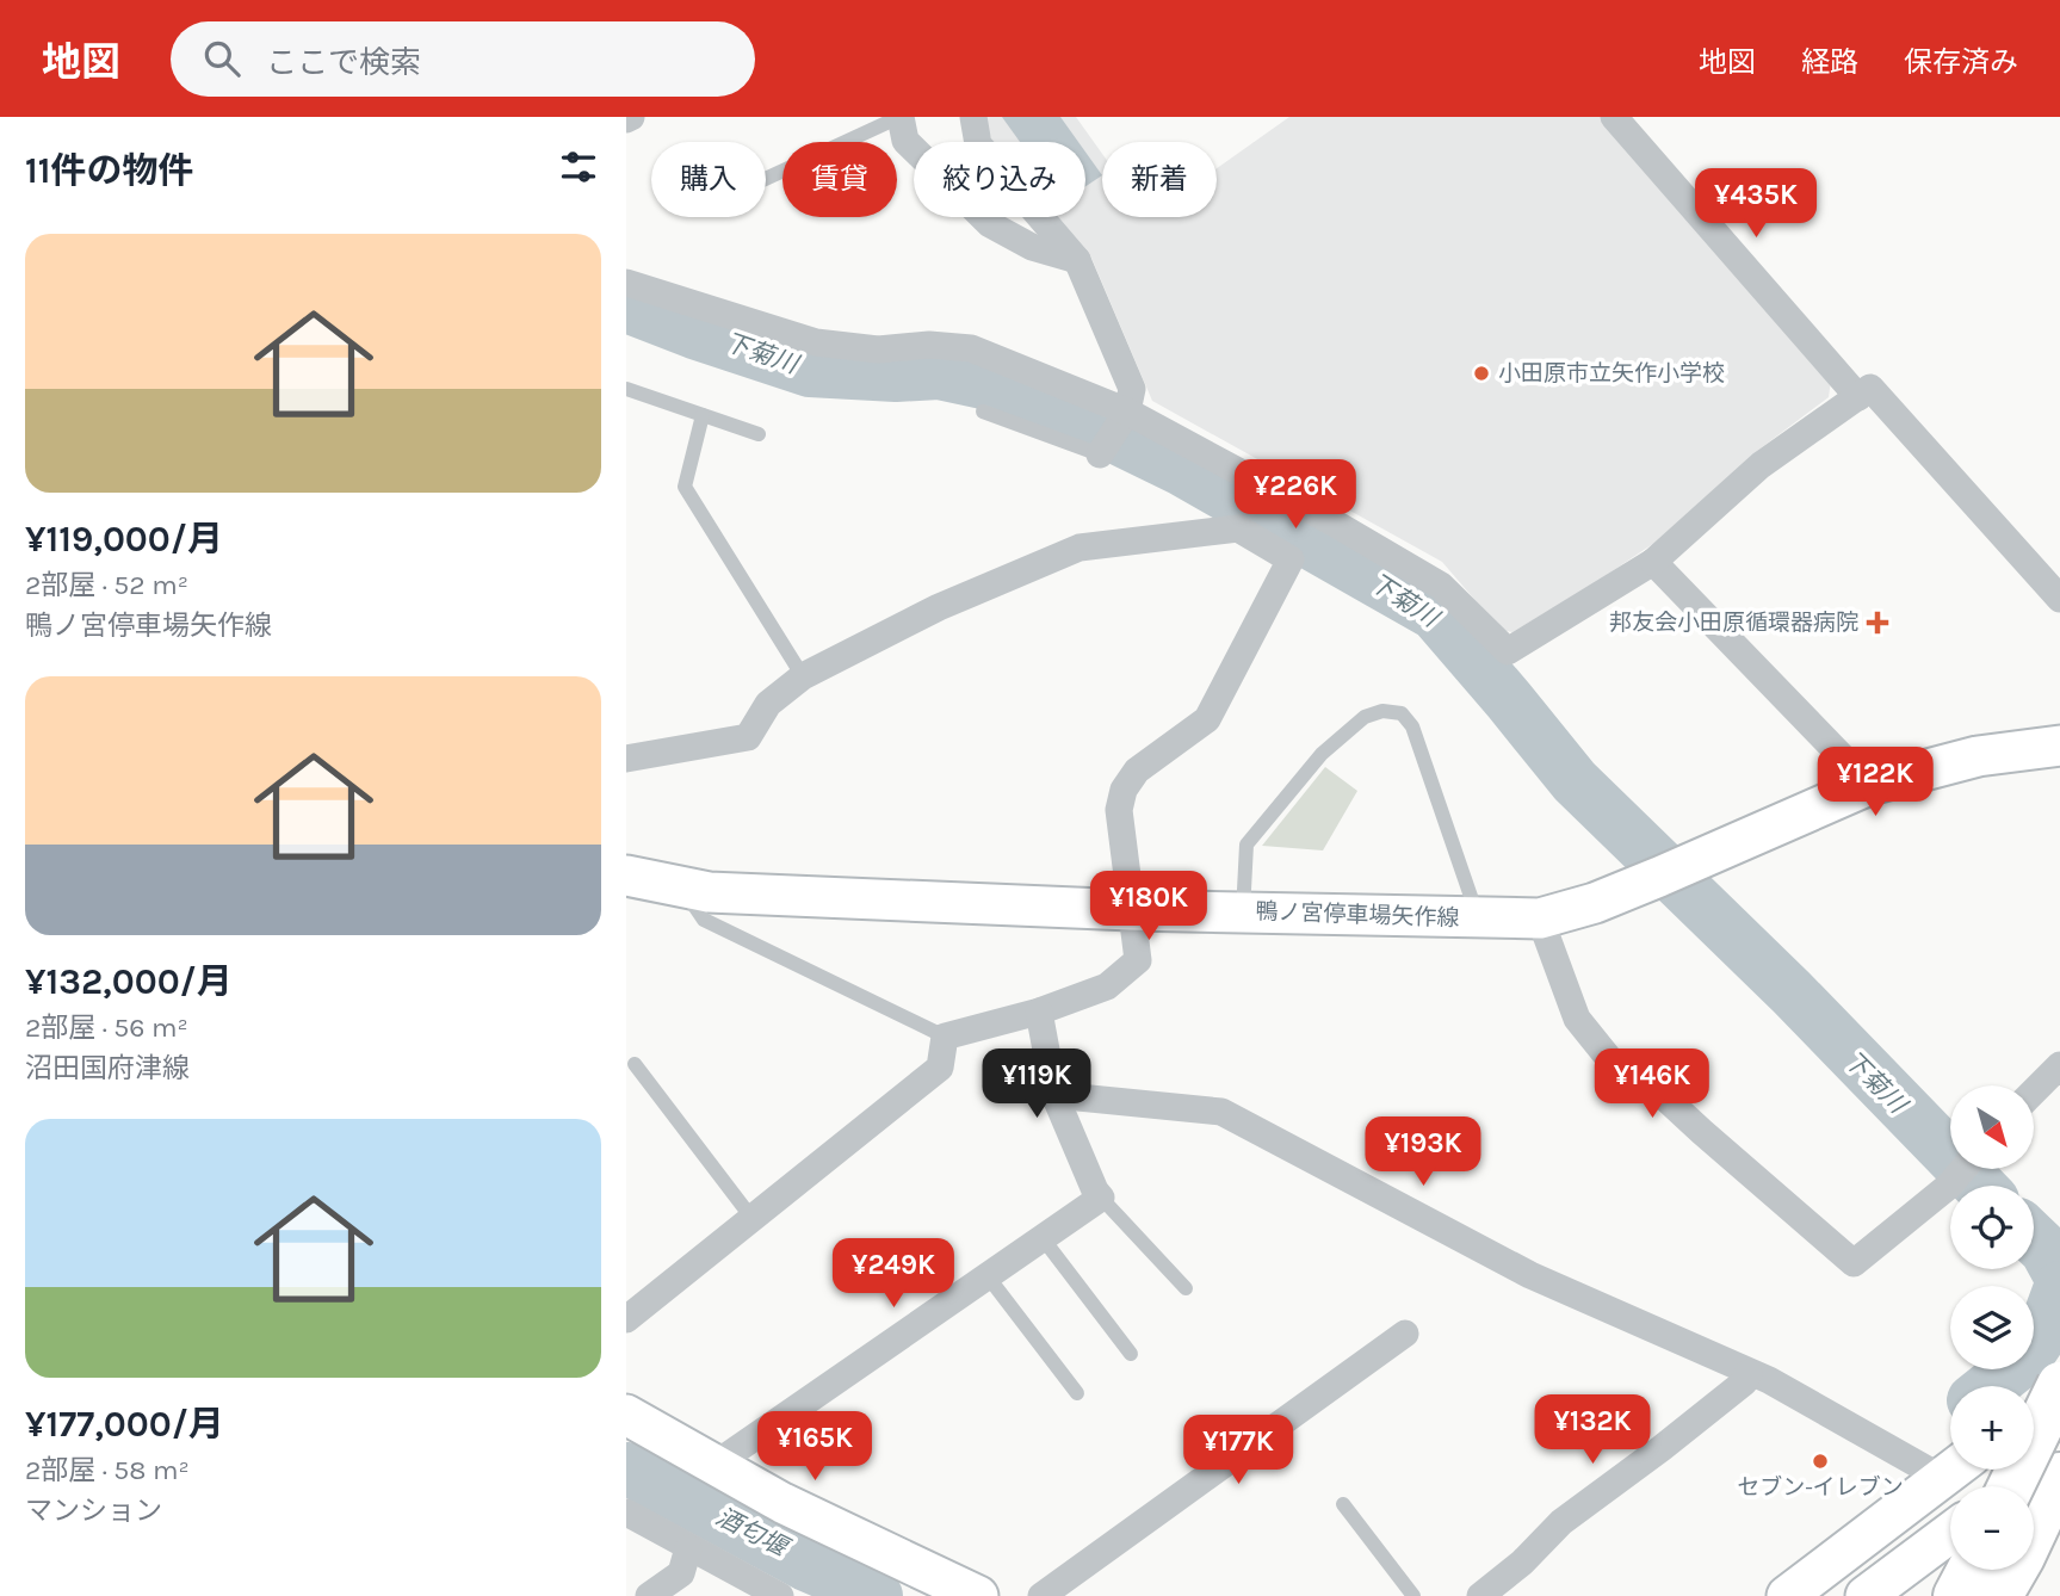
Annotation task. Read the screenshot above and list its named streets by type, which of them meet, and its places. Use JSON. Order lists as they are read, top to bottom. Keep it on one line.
{"streets":{"main road":["鴨ノ宮停車場矢作線"]},"water":["下菊川","酒匂堰"],"places":{"other":["小田原市立矢作小学校","セブン-イレブン"],"health":["邦友会小田原循環器病院"]},"north":"bottom right","page":{"header":"地図","search":"ここで検索","nav":["地図","経路","保存済み"],"heading":"11件の物件","chip":["購入","賃貸","絞り込み","新着"],"price":["¥435K","¥226K","¥122K","¥180K","¥119K","¥146K","¥193K","¥249K","¥132K","¥165K","¥177K"],"list":[{"name":"¥119,000/月","note":"2部屋 · 52 m² · 鴨ノ宮停車場矢作線"},{"name":"¥132,000/月","note":"2部屋 · 56 m² · 沼田国府津線"},{"name":"¥177,000/月","note":"2部屋 · 58 m² · マンション"}],"map_buttons":["+","−"]}}
